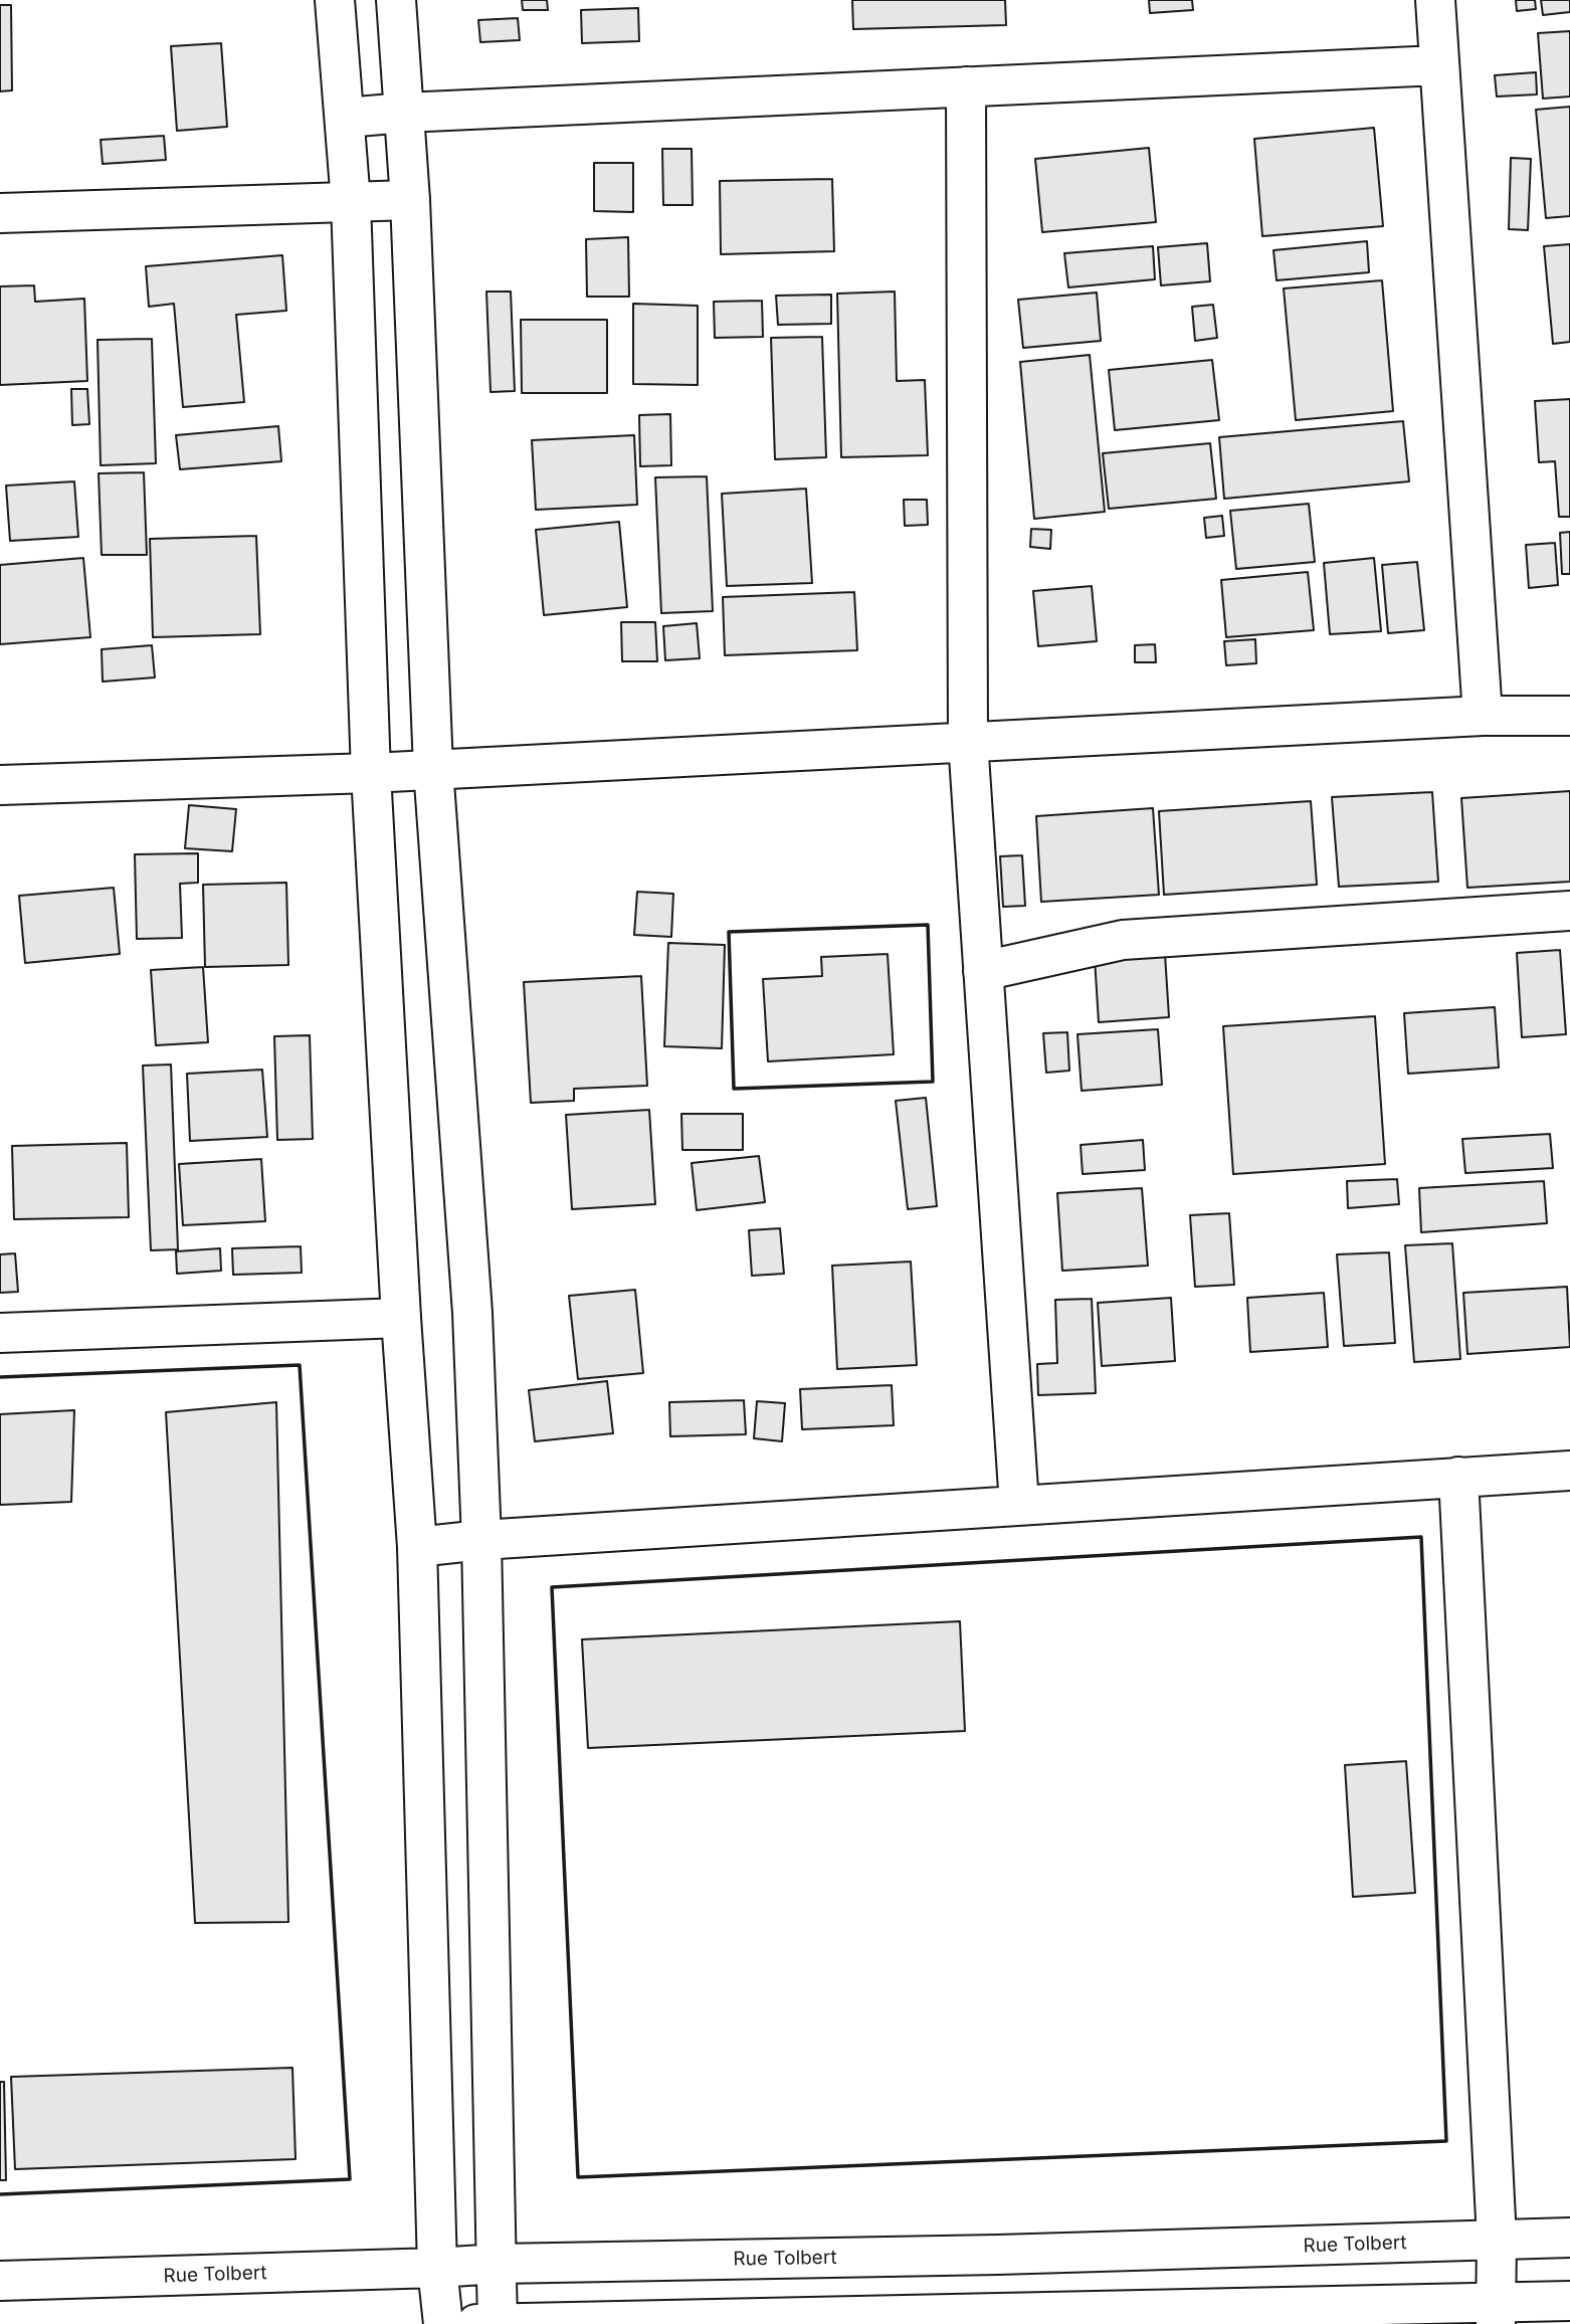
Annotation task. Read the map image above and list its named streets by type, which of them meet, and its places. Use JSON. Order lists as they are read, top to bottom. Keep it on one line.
{"streets":{"street":["Rue Tolbert"]}}
